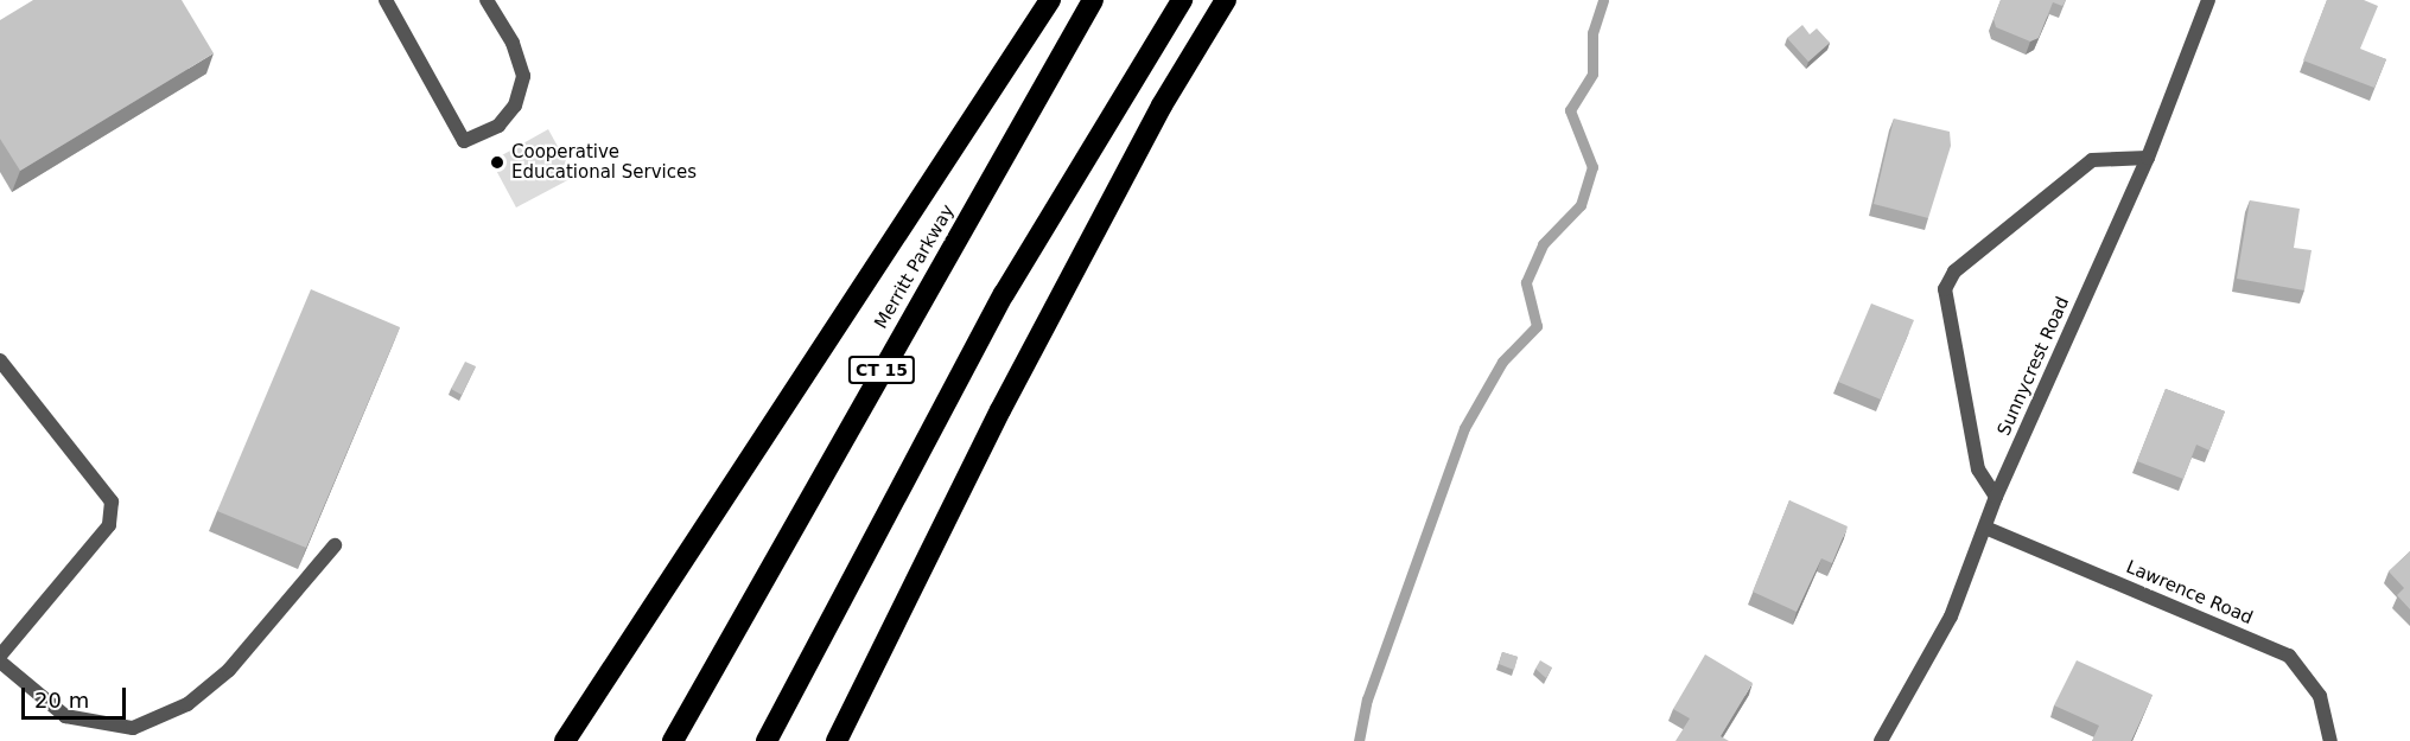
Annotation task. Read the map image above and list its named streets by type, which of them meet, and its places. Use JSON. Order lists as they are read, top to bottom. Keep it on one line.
{"streets":{"highway":["Merritt Parkway","CT 15"],"street":["Sunnycrest Road","Lawrence Road"]},"crossings":[["Sunnycrest Road","Lawrence Road"]],"places":["Cooperative Educational Services"],"scale_bar":"20 m"}
